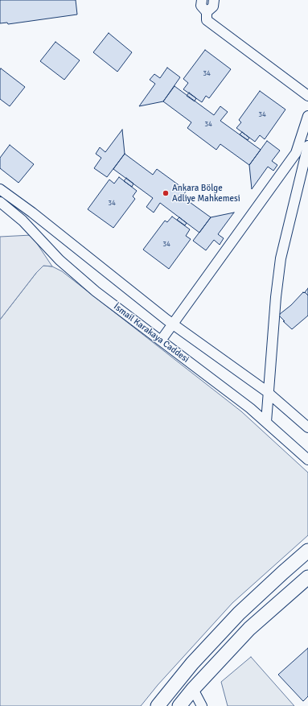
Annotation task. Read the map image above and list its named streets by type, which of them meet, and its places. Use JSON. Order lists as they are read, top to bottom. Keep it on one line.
{"streets":{"street":["İsmail Karakaya Caddesi"]},"places":["Ankara Bölge Adliye Mahkemesi"],"house_numbers":["34","34","34","34","34"]}
